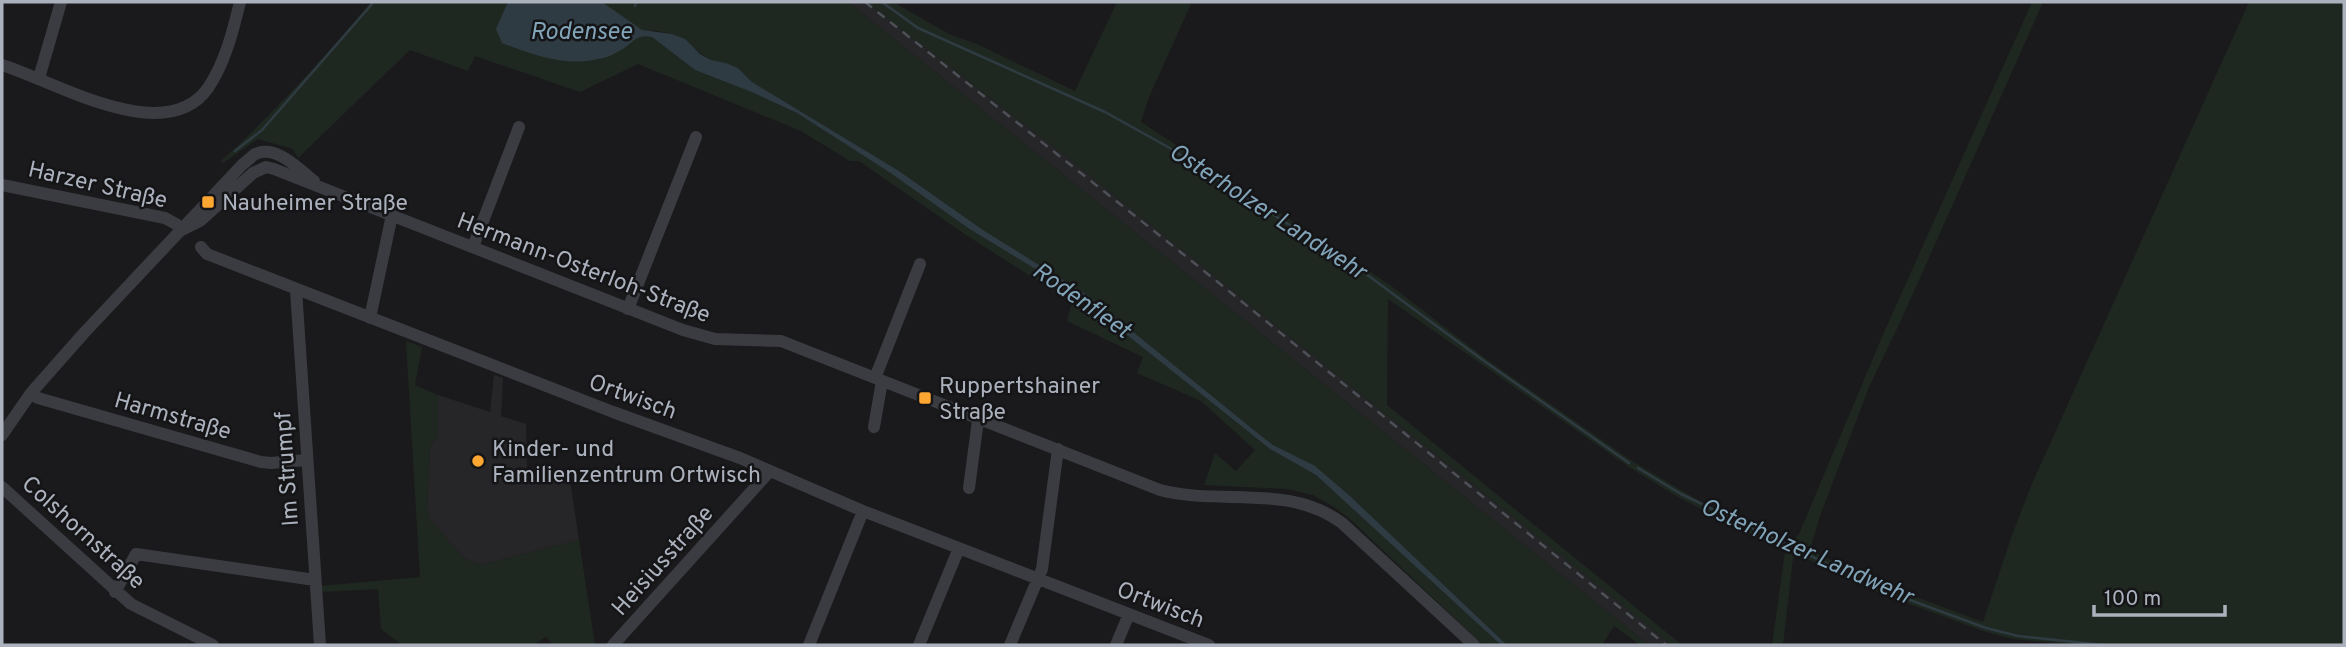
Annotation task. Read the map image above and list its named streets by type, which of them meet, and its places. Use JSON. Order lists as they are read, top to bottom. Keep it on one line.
{"streets":{"street":["Harzer Straße","Hermann-Osterloh-Straße","Ortwisch","Harmstraße","Im Strumpf","Colshornstraße","Heisiusstraße"]},"crossings":[["Harzer Straße","Hermann-Osterloh-Straße"],["Ortwisch","Im Strumpf"],["Ortwisch","Heisiusstraße"],["Harmstraße","Im Strumpf"]],"water":["Rodensee","Osterholzer Landwehr","Rodenfleet"],"places":{"transit":["Nauheimer Straße","Ruppertshainer Straße"],"other":["Kinder- und Familienzentrum Ortwisch"]},"scale_bar":"100 m"}
